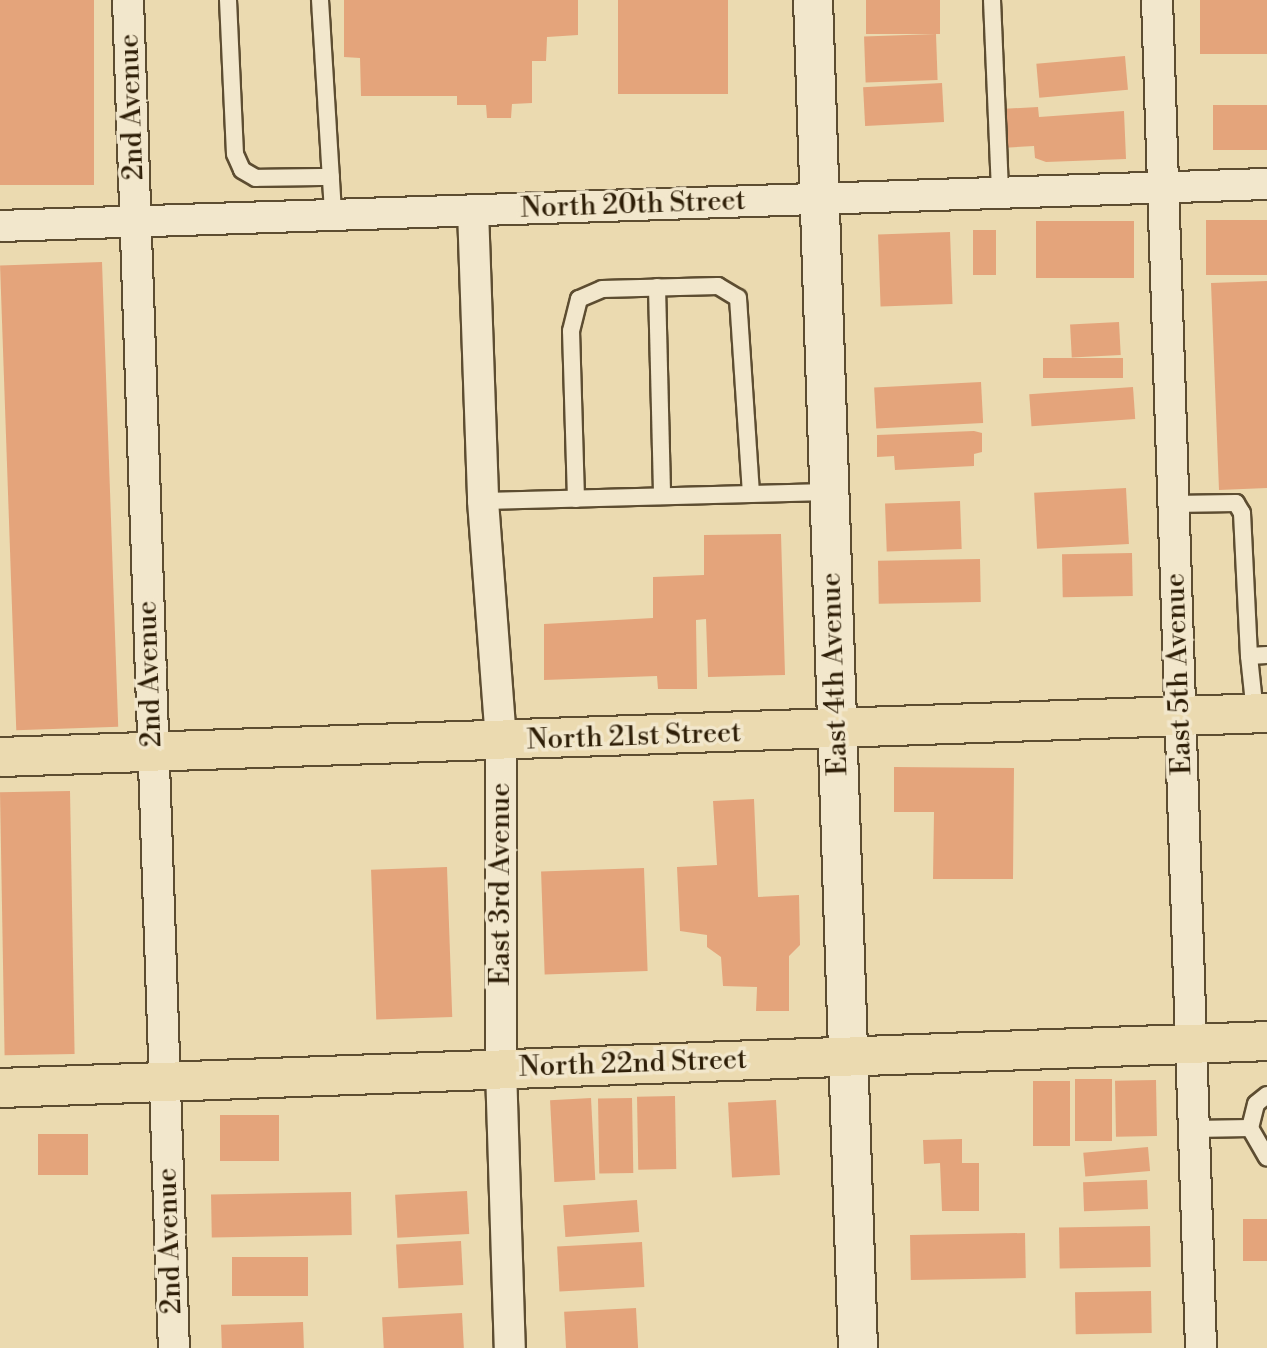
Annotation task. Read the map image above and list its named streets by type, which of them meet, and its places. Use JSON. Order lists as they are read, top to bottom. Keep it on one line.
{"streets":{"main road":["North 21st Street","North 22nd Street"],"street":["2nd Avenue","North 20th Street","East 4th Avenue","East 5th Avenue","East 3rd Avenue"]},"crossings":[["2nd Avenue","North 20th Street"],["2nd Avenue","North 21st Street"],["2nd Avenue","North 22nd Street"],["North 20th Street","East 4th Avenue"],["North 20th Street","East 5th Avenue"],["North 20th Street","East 3rd Avenue"],["East 4th Avenue","North 21st Street"],["East 4th Avenue","North 22nd Street"],["East 5th Avenue","North 21st Street"],["East 5th Avenue","North 22nd Street"],["North 21st Street","East 3rd Avenue"],["East 3rd Avenue","North 22nd Street"]]}
